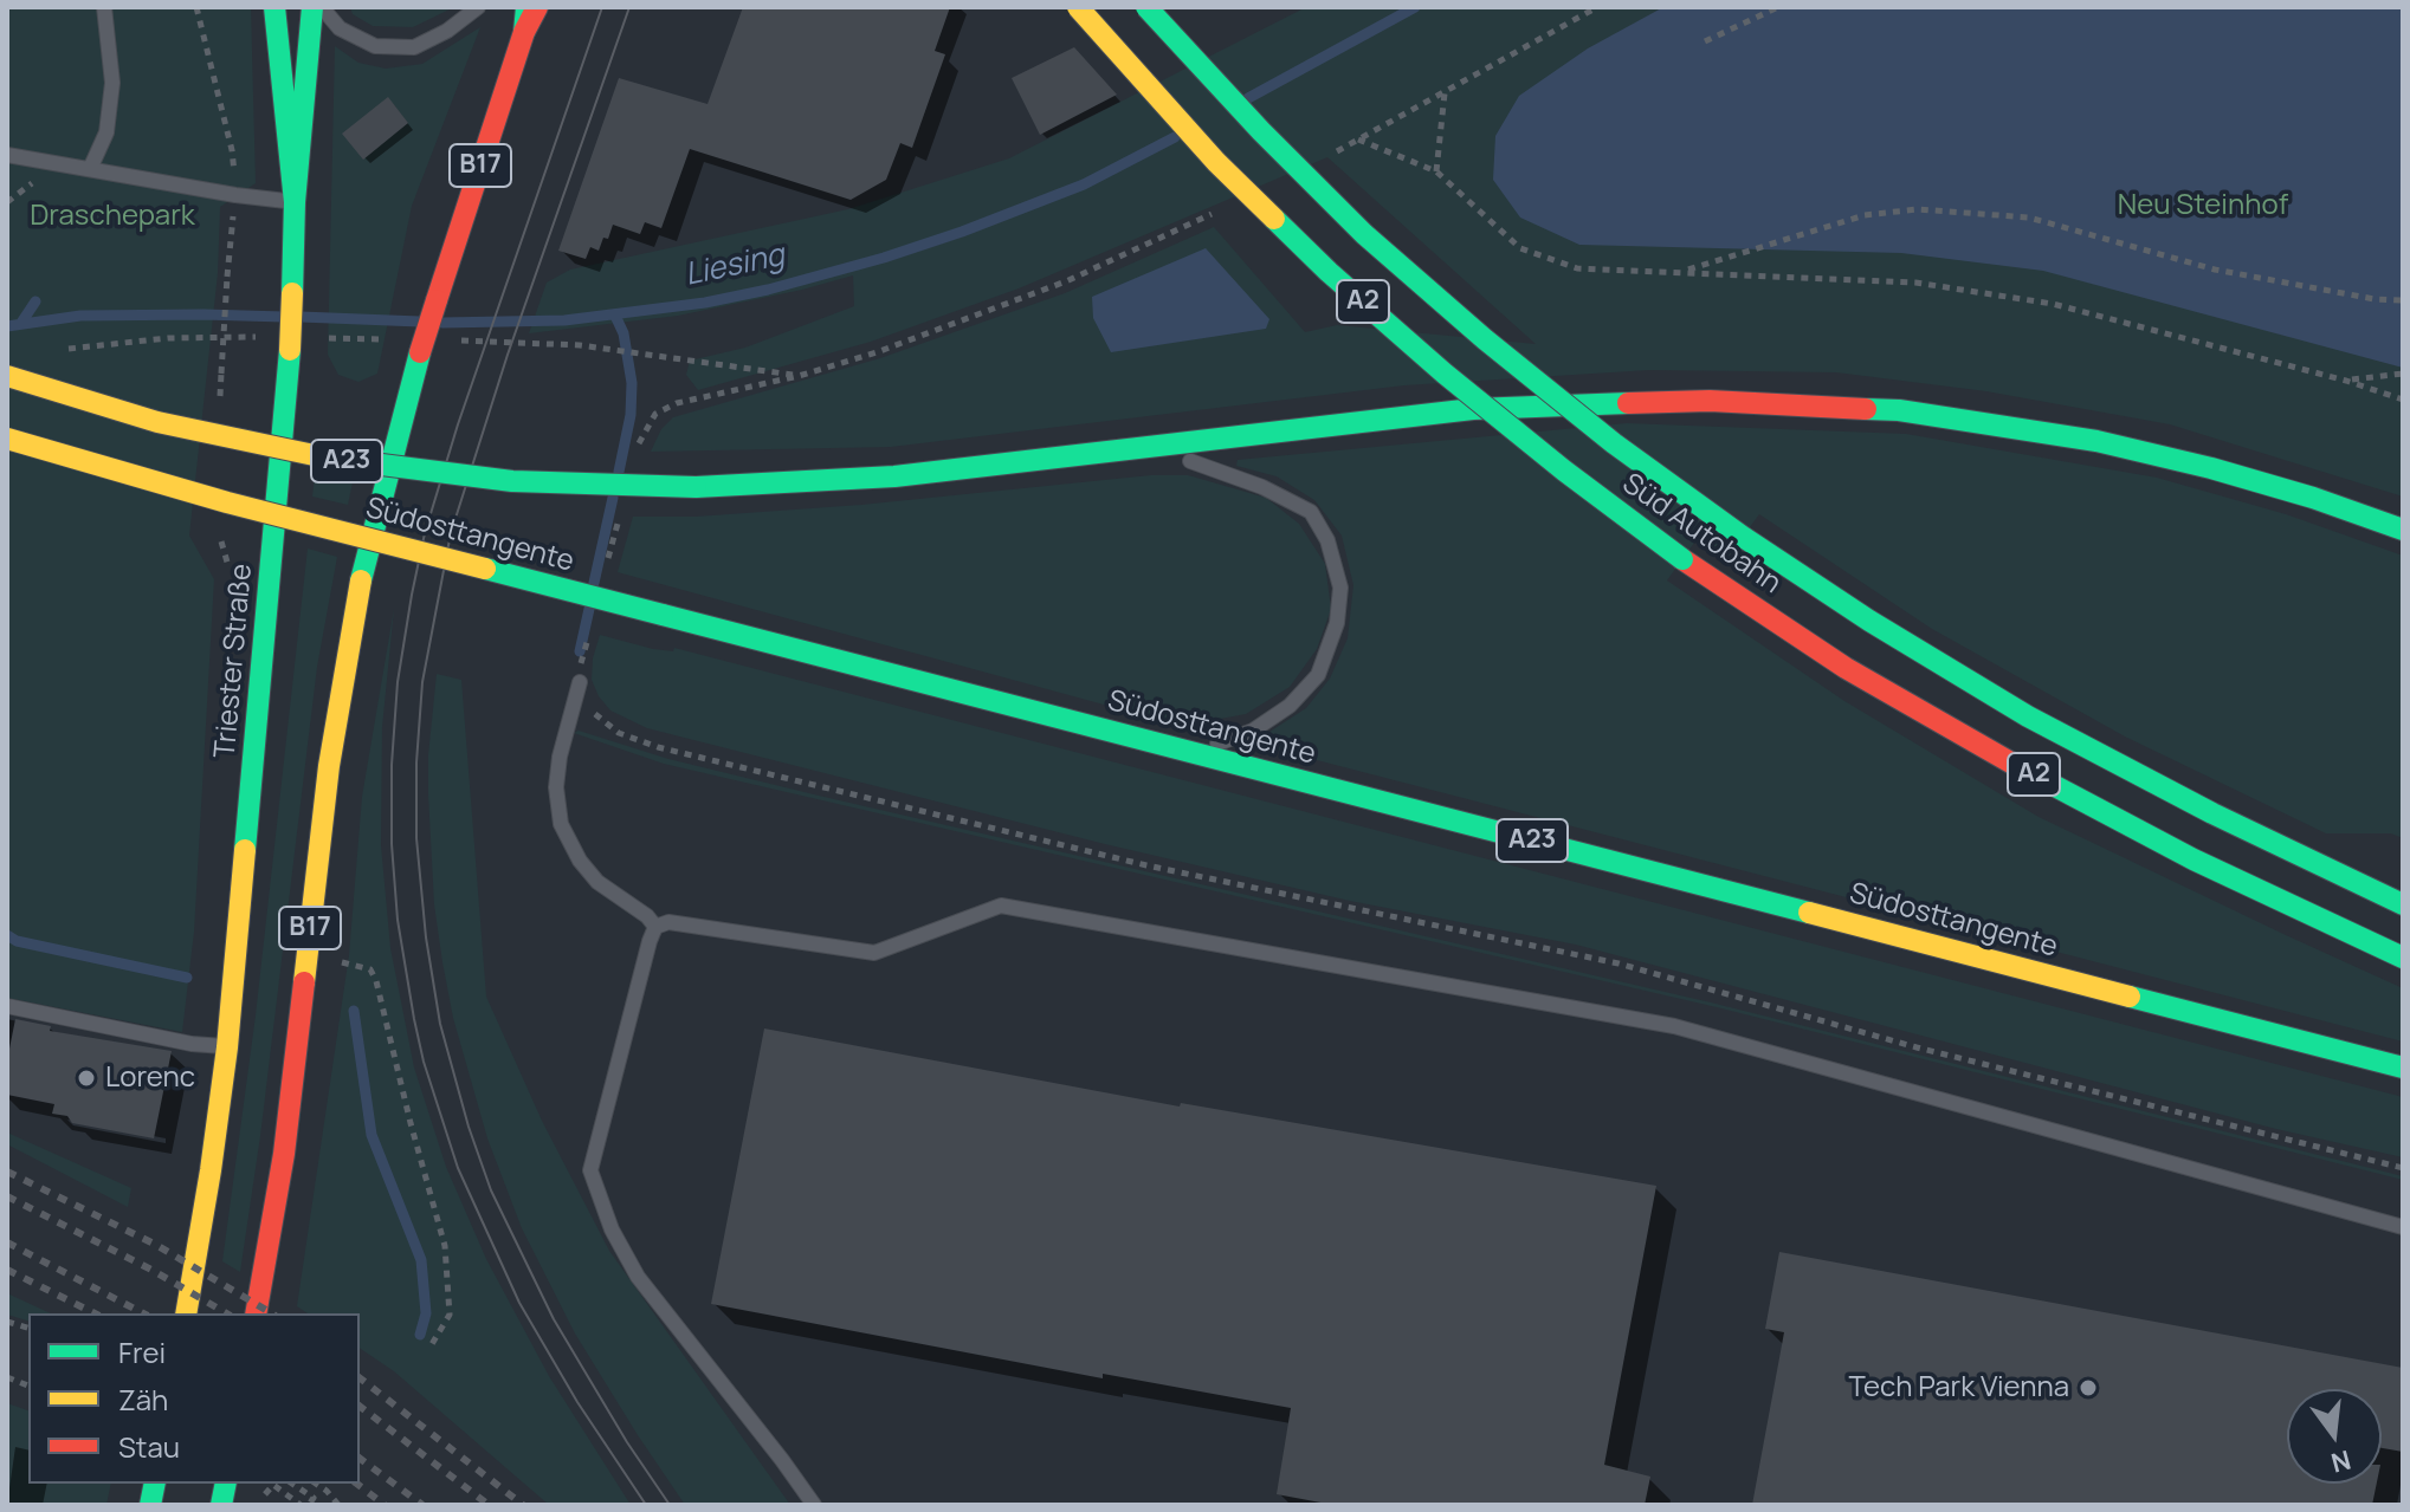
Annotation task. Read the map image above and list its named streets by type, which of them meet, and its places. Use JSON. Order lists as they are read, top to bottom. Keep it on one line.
{"streets":{"main road":["B17","A2","A23","Süd Autobahn","Südosttangente","Triester Straße"]},"water":["Liesing"],"parks":["Neu Steinhof","Draschepark"],"places":["Lorenc","Tech Park Vienna"],"legend":["Frei","Zäh","Stau"],"north":"bottom"}
